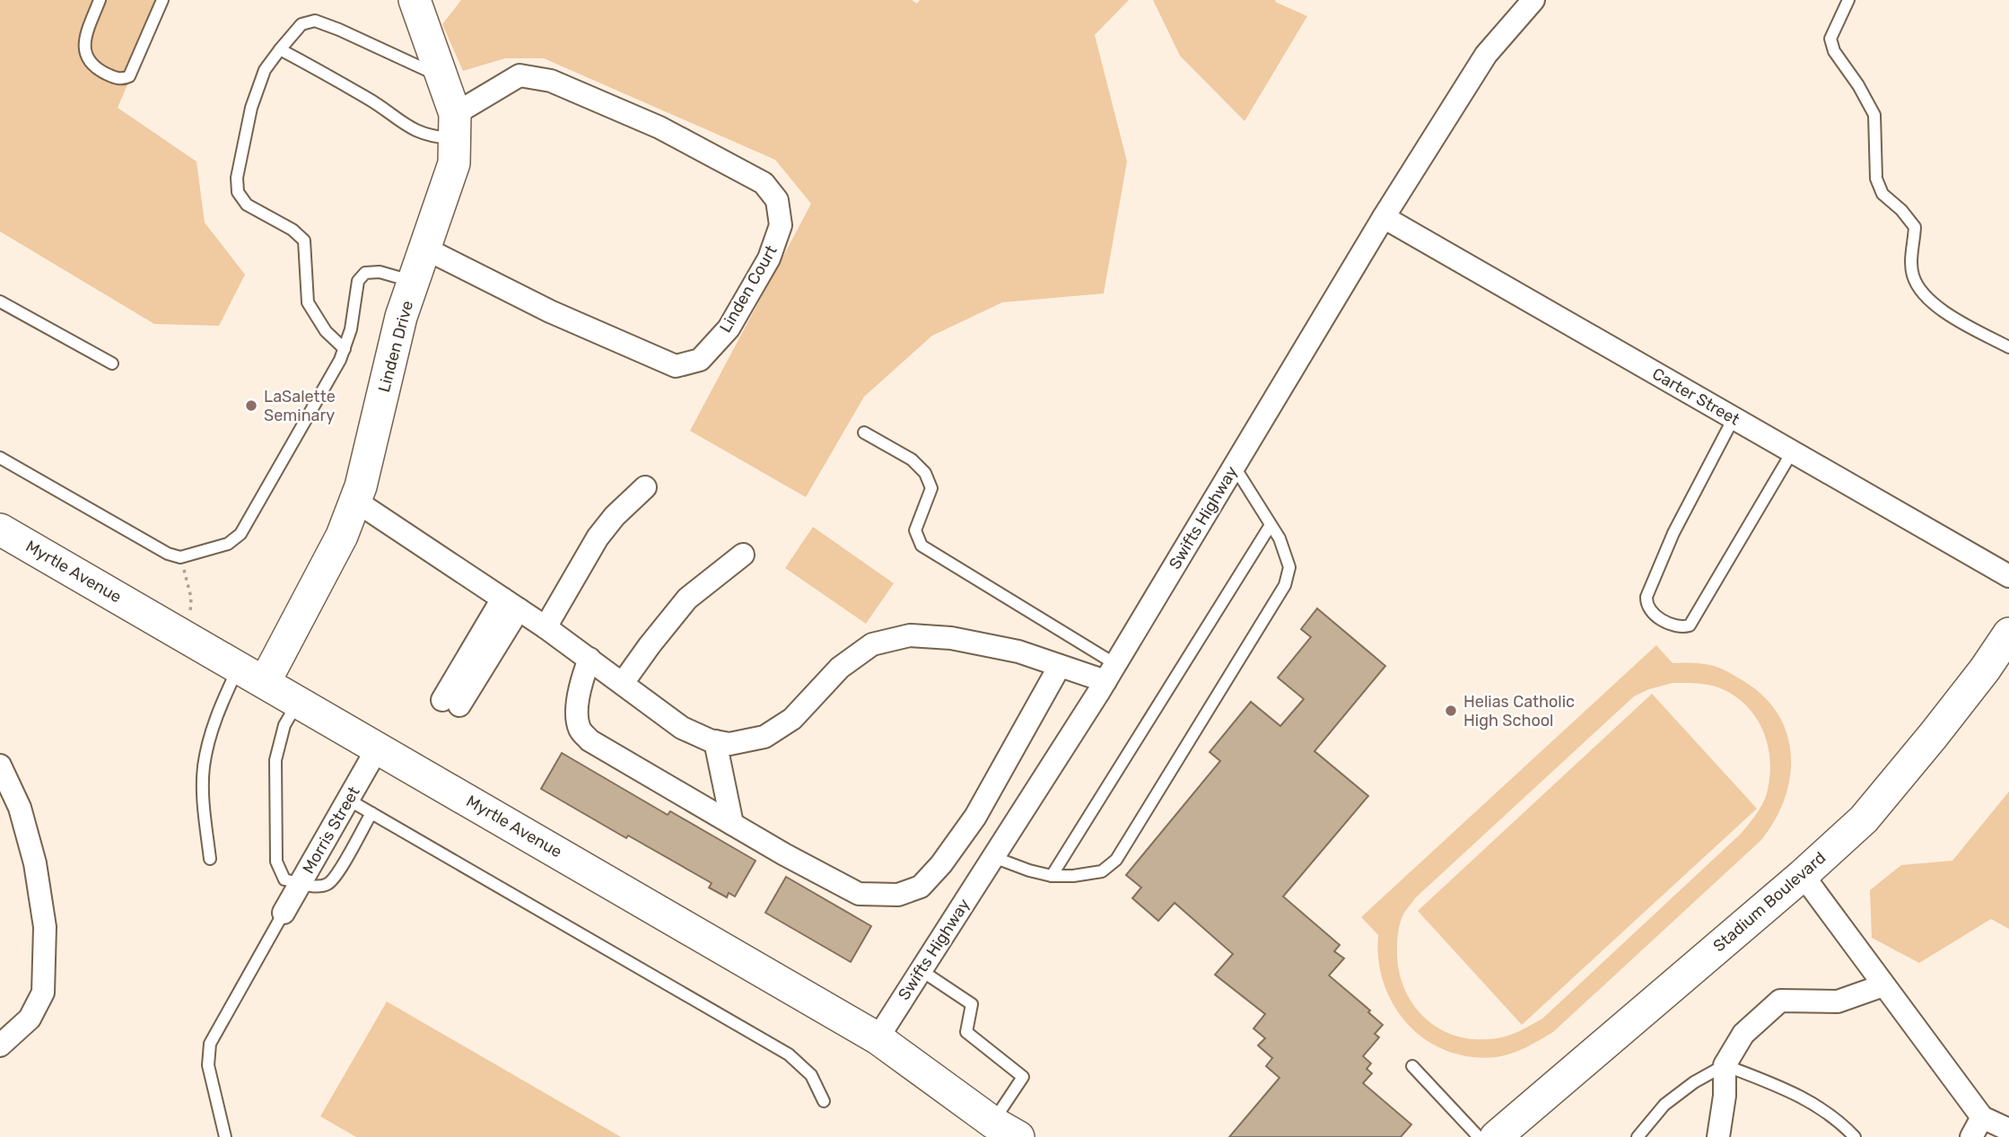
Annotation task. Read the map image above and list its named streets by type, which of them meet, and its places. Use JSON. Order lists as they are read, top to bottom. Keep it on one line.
{"streets":{"street":["Linden Court","Linden Drive","Carter Street","Swifts Highway","Myrtle Avenue","Morris Street","Stadium Boulevard"]},"crossings":[["Linden Court","Linden Drive"],["Linden Drive","Myrtle Avenue"],["Carter Street","Swifts Highway"],["Swifts Highway","Myrtle Avenue"],["Myrtle Avenue","Morris Street"]],"places":["LaSalette Seminary","Helias Catholic High School"]}
